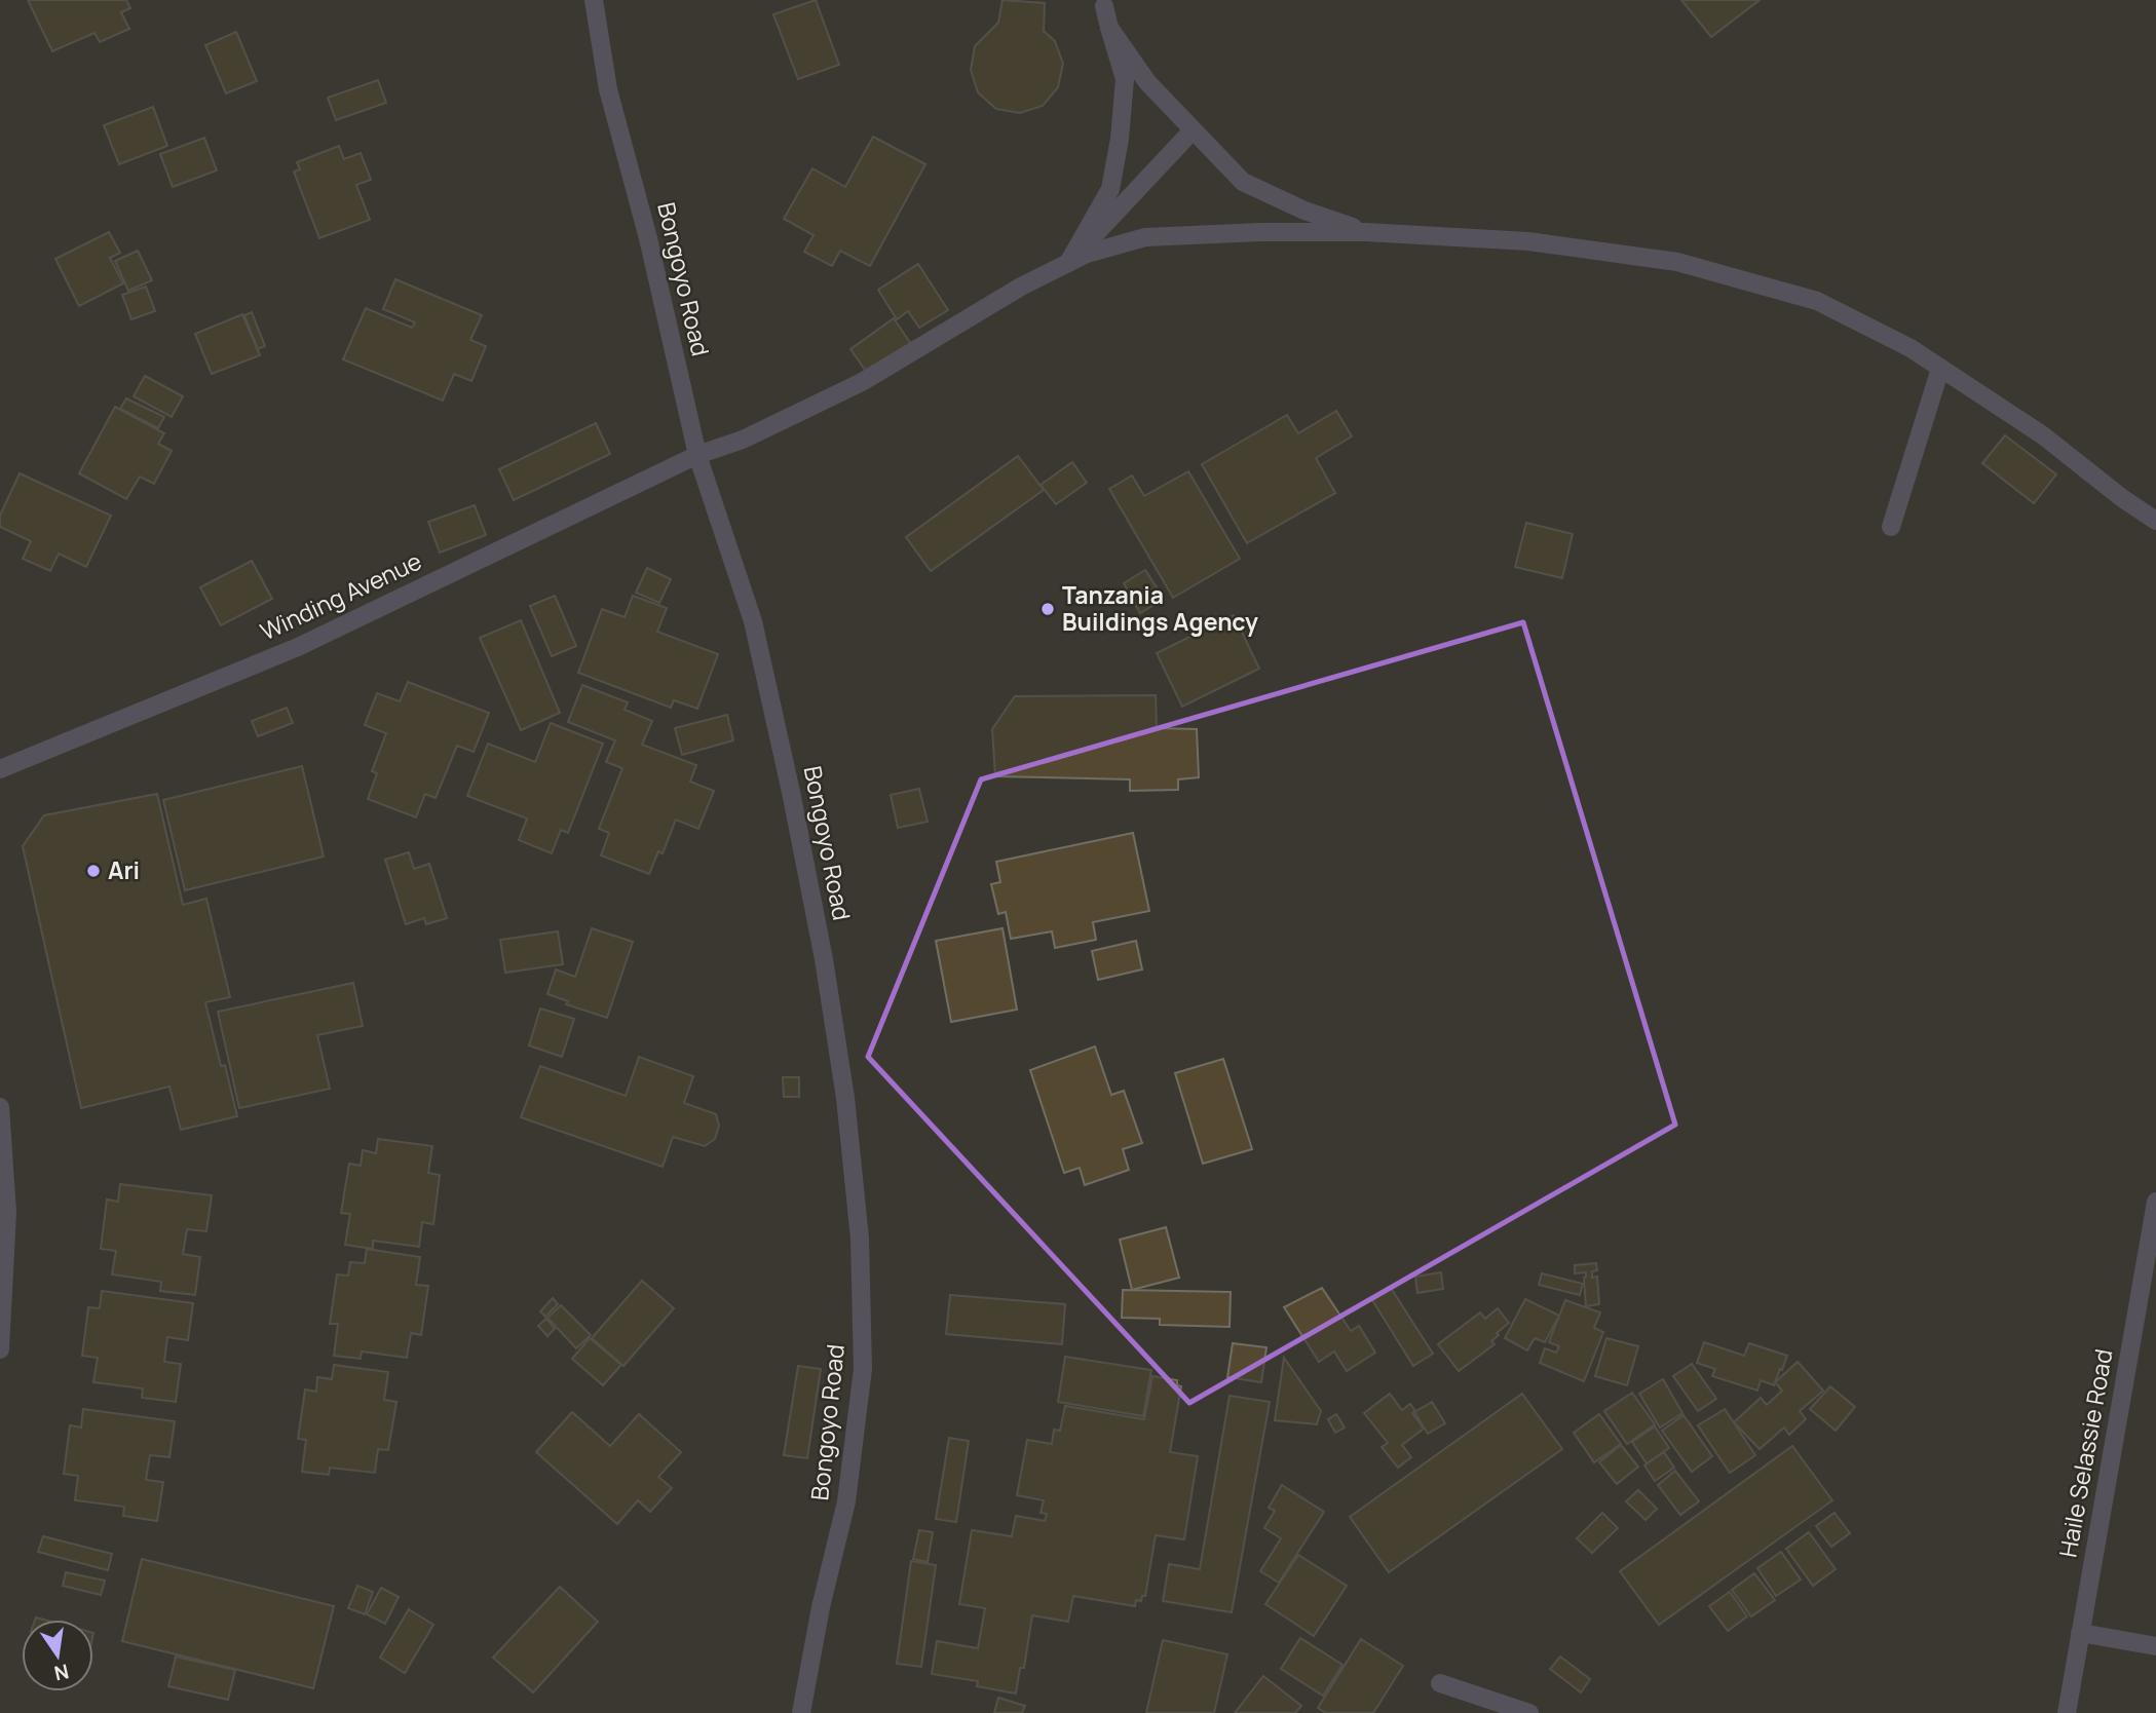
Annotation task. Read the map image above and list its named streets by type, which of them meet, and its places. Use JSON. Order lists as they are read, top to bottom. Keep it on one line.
{"streets":{"street":["Bongoyo Road","Winding Avenue","Haile Selassie Road"]},"crossings":[["Bongoyo Road","Winding Avenue"]],"places":["Tanzania Buildings Agency","Ari"],"north":"bottom"}
